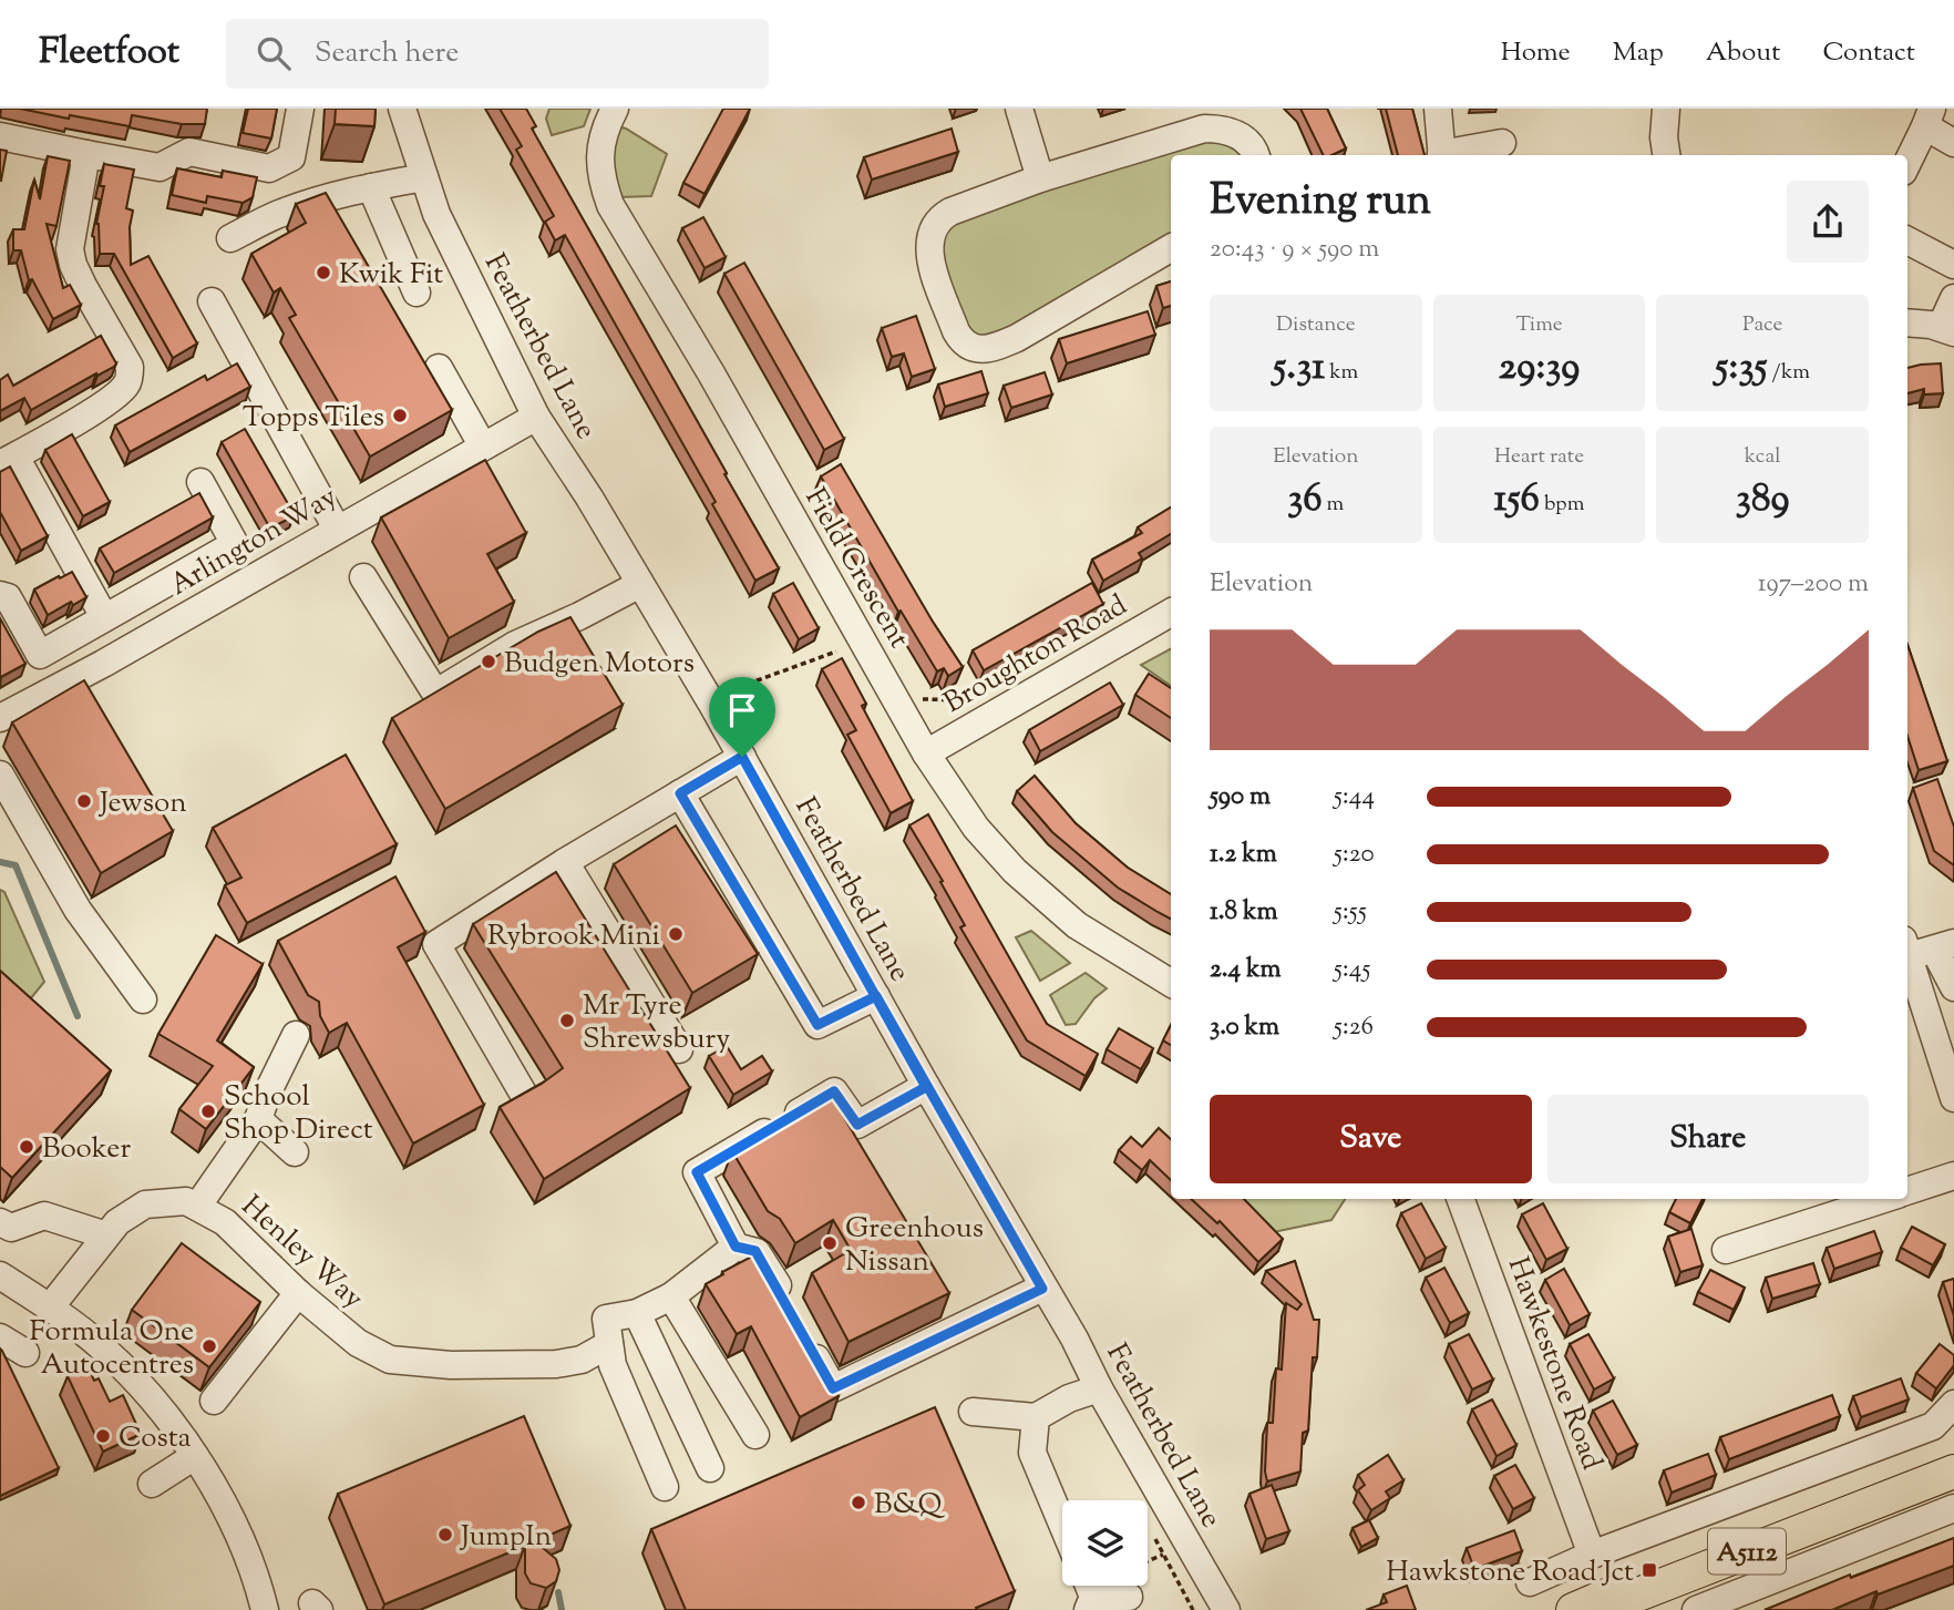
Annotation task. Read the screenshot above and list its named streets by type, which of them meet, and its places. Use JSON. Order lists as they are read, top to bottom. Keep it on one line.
{"streets":{"main road":["A5112"],"street":["Featherbed Lane","Arlington Way","Field Crescent","Broughton Road","Henley Way","Hawkestone Road"]},"crossings":[["Featherbed Lane","Arlington Way"],["Field Crescent","Broughton Road"]],"places":{"other":["Kwik Fit","Topps Tiles","Budgen Motors","Jewson","Rybrook Mini","Mr Tyre Shrewsbury","School Shop Direct","Booker","Greenhous Nissan","Formula One Autocentres","Costa","B&Q","JumpIn"],"transit":["Hawkstone Road Jct"]},"page":{"header":"Fleetfoot","search":"Search here","nav":["Home","Map","About","Contact"],"heading":["Evening run","20:43 · 9 × 590 m"],"stats":[["Distance","5.31 km"],["Time","29:39"],["Pace","5:35 /km"],["Elevation","36 m"],["Heart rate","156 bpm"],["kcal","389"]],"chart":["Elevation","197–200 m"],"list":[{"name":"590 m","note":"5:44"},{"name":"1.2 km","note":"5:20"},{"name":"1.8 km","note":"5:55"},{"name":"2.4 km","note":"5:45"},{"name":"3.0 km","note":"5:26"}],"buttons":["Save","Share"]}}
